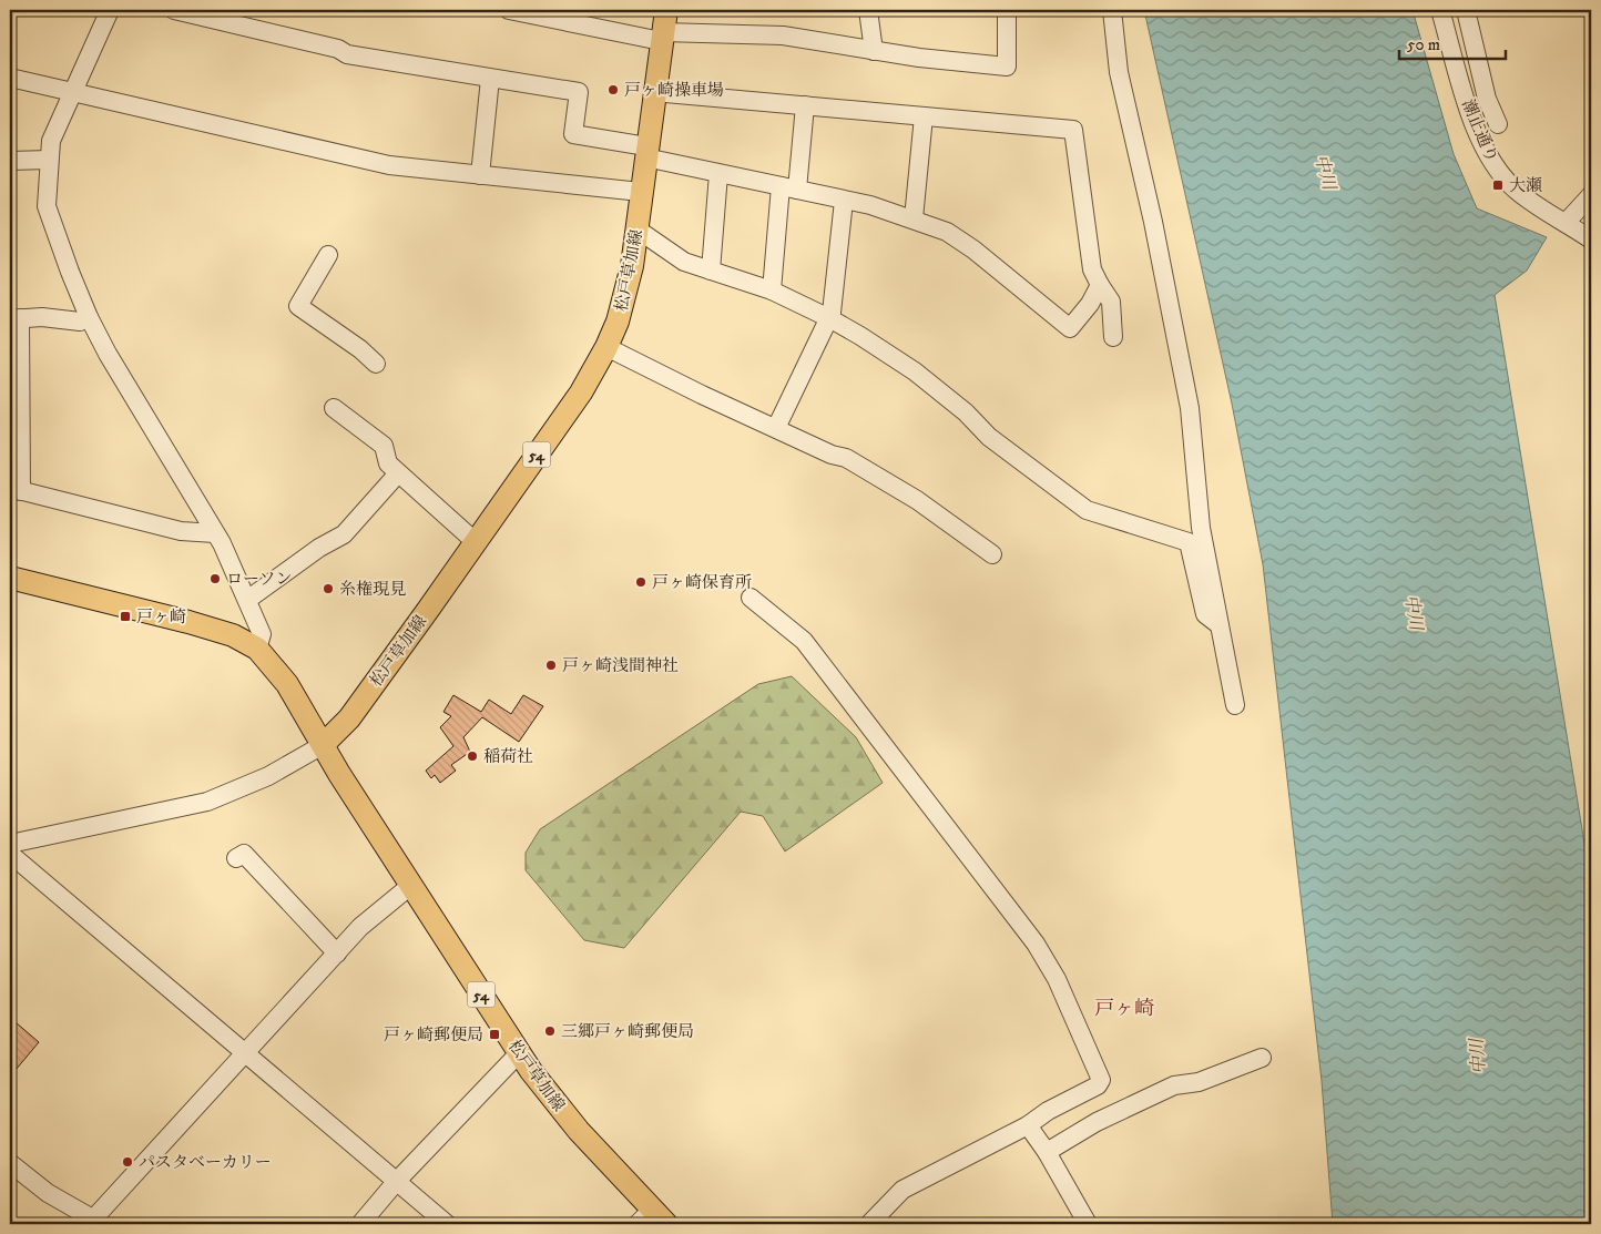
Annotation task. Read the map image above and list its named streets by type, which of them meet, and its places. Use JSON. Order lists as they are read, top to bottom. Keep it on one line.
{"streets":{"main road":["松戸草加線","54"],"street":["潮止通り"]},"districts":["戸ヶ崎"],"water":["中川"],"places":{"other":["戸ヶ崎操車場","ローソン","戸ヶ崎保育所","糸権現見","戸ヶ崎浅間神社","稲荷社","三郷戸ヶ崎郵便局","パスタベーカリー"],"transit":["大瀬","戸ヶ崎","戸ヶ崎郵便局"]},"scale_bar":"50 m"}
